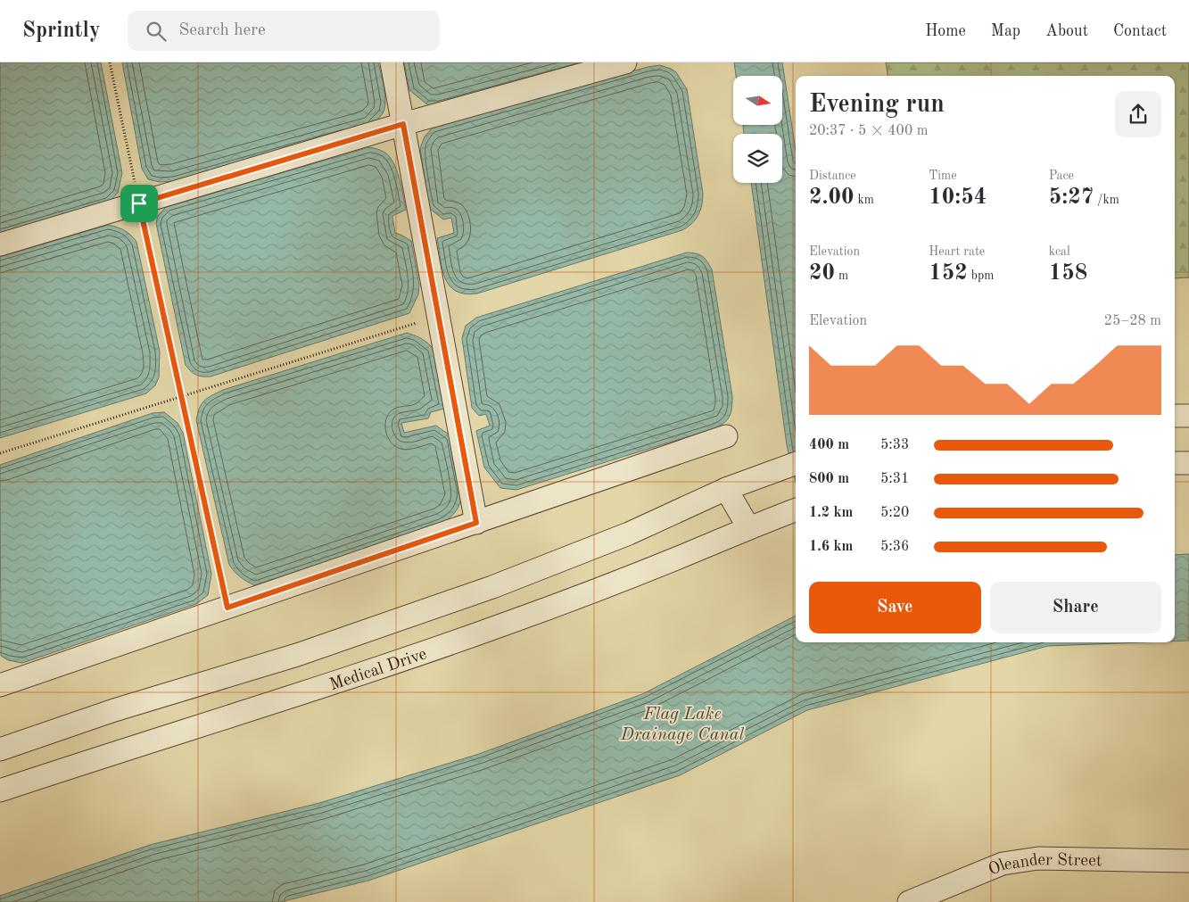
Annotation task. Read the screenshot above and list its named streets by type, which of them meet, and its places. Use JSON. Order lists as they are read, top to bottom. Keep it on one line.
{"streets":{"street":["Medical Drive","Oleander Street"]},"water":["Flag Lake Drainage Canal"],"north":"right","page":{"header":"Sprintly","search":"Search here","nav":["Home","Map","About","Contact"],"heading":["Evening run","20:37 · 5 × 400 m"],"stats":[["Distance","2.00 km"],["Time","10:54"],["Pace","5:27 /km"],["Elevation","20 m"],["Heart rate","152 bpm"],["kcal","158"]],"chart":["Elevation","25–28 m"],"list":[{"name":"400 m","note":"5:33"},{"name":"800 m","note":"5:31"},{"name":"1.2 km","note":"5:20"},{"name":"1.6 km","note":"5:36"}],"buttons":["Save","Share"]}}
